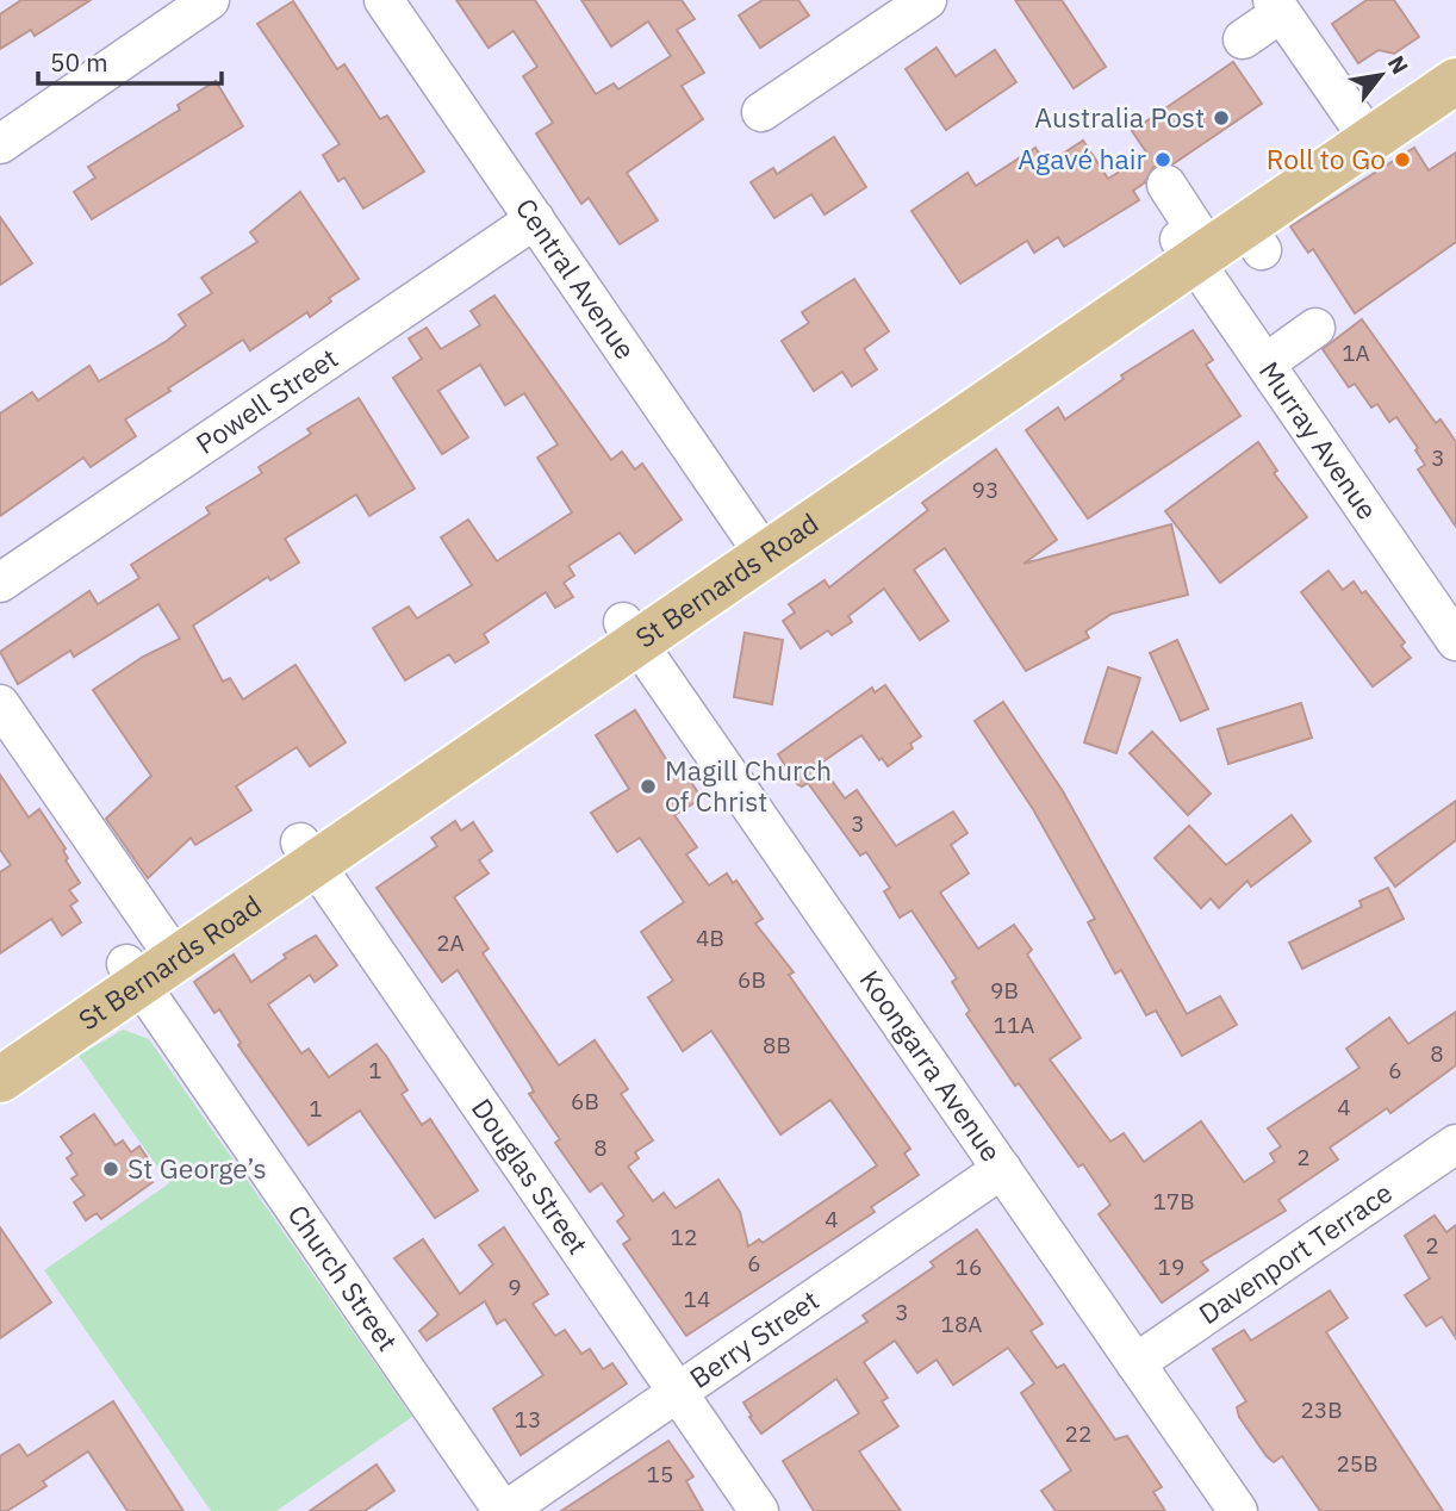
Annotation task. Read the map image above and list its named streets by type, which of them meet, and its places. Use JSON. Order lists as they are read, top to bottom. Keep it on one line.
{"streets":{"main road":["St Bernards Road"],"street":["Central Avenue","Powell Street","Murray Avenue","Koongarra Avenue","Douglas Street","Davenport Terrace","Church Street","Berry Street"]},"crossings":[["Central Avenue","Powell Street"],["Central Avenue","St Bernards Road"],["Murray Avenue","St Bernards Road"],["St Bernards Road","Koongarra Avenue"],["St Bernards Road","Douglas Street"],["St Bernards Road","Church Street"],["Koongarra Avenue","Davenport Terrace"],["Koongarra Avenue","Berry Street"],["Douglas Street","Berry Street"],["Church Street","Berry Street"]],"places":["Australia Post","Agavé hair","Roll to Go","Magill Church of Christ","St George’s"],"house_numbers":["1A","3","93","3","4B","2A","6B","9B","11A","8B","8","1","6","6B","4","1","8","2","17B","4","12","2","6","16","19","9","14","3","18A","23B","13","22","25B","15"],"scale_bar":"50 m","north":"top right"}
